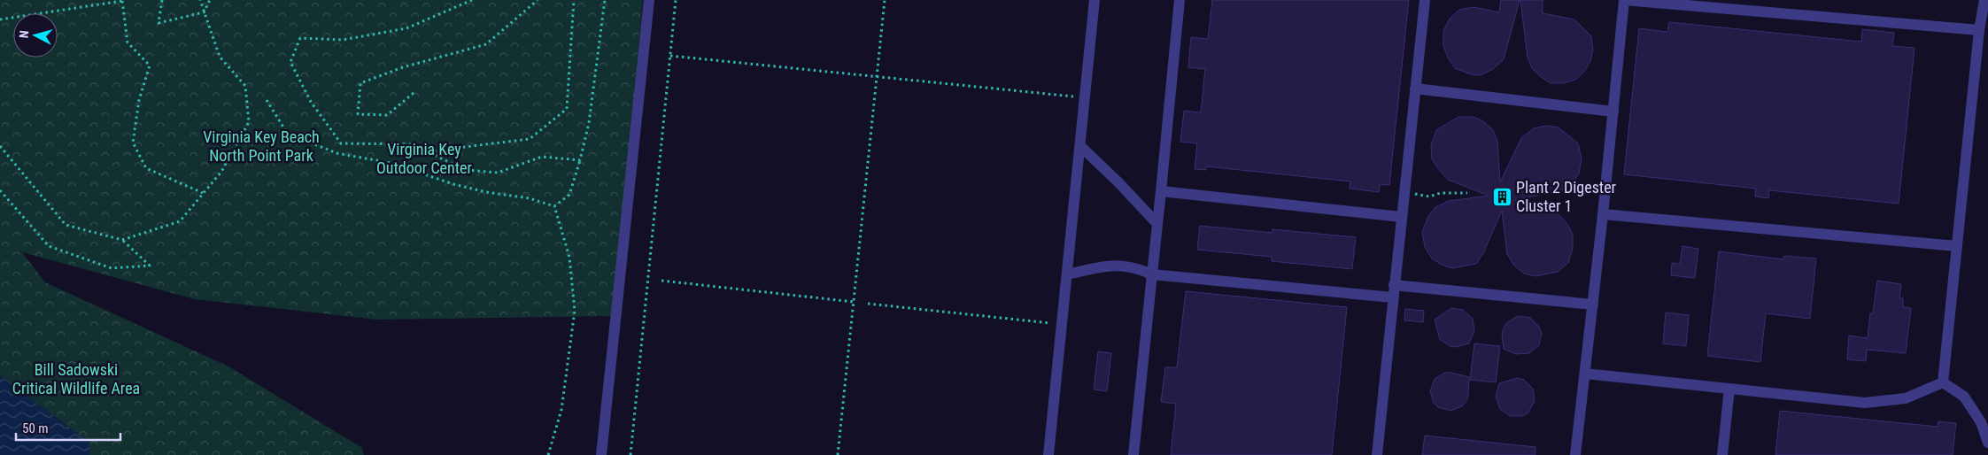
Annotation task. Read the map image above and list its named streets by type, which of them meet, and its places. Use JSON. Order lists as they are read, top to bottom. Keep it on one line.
{"parks":["Virginia Key Beach North Point Park","Virginia Key Outdoor Center","Bill Sadowski Critical Wildlife Area"],"places":{"building":["Plant 2 Digester Cluster 1"]},"scale_bar":"50 m","north":"left"}
